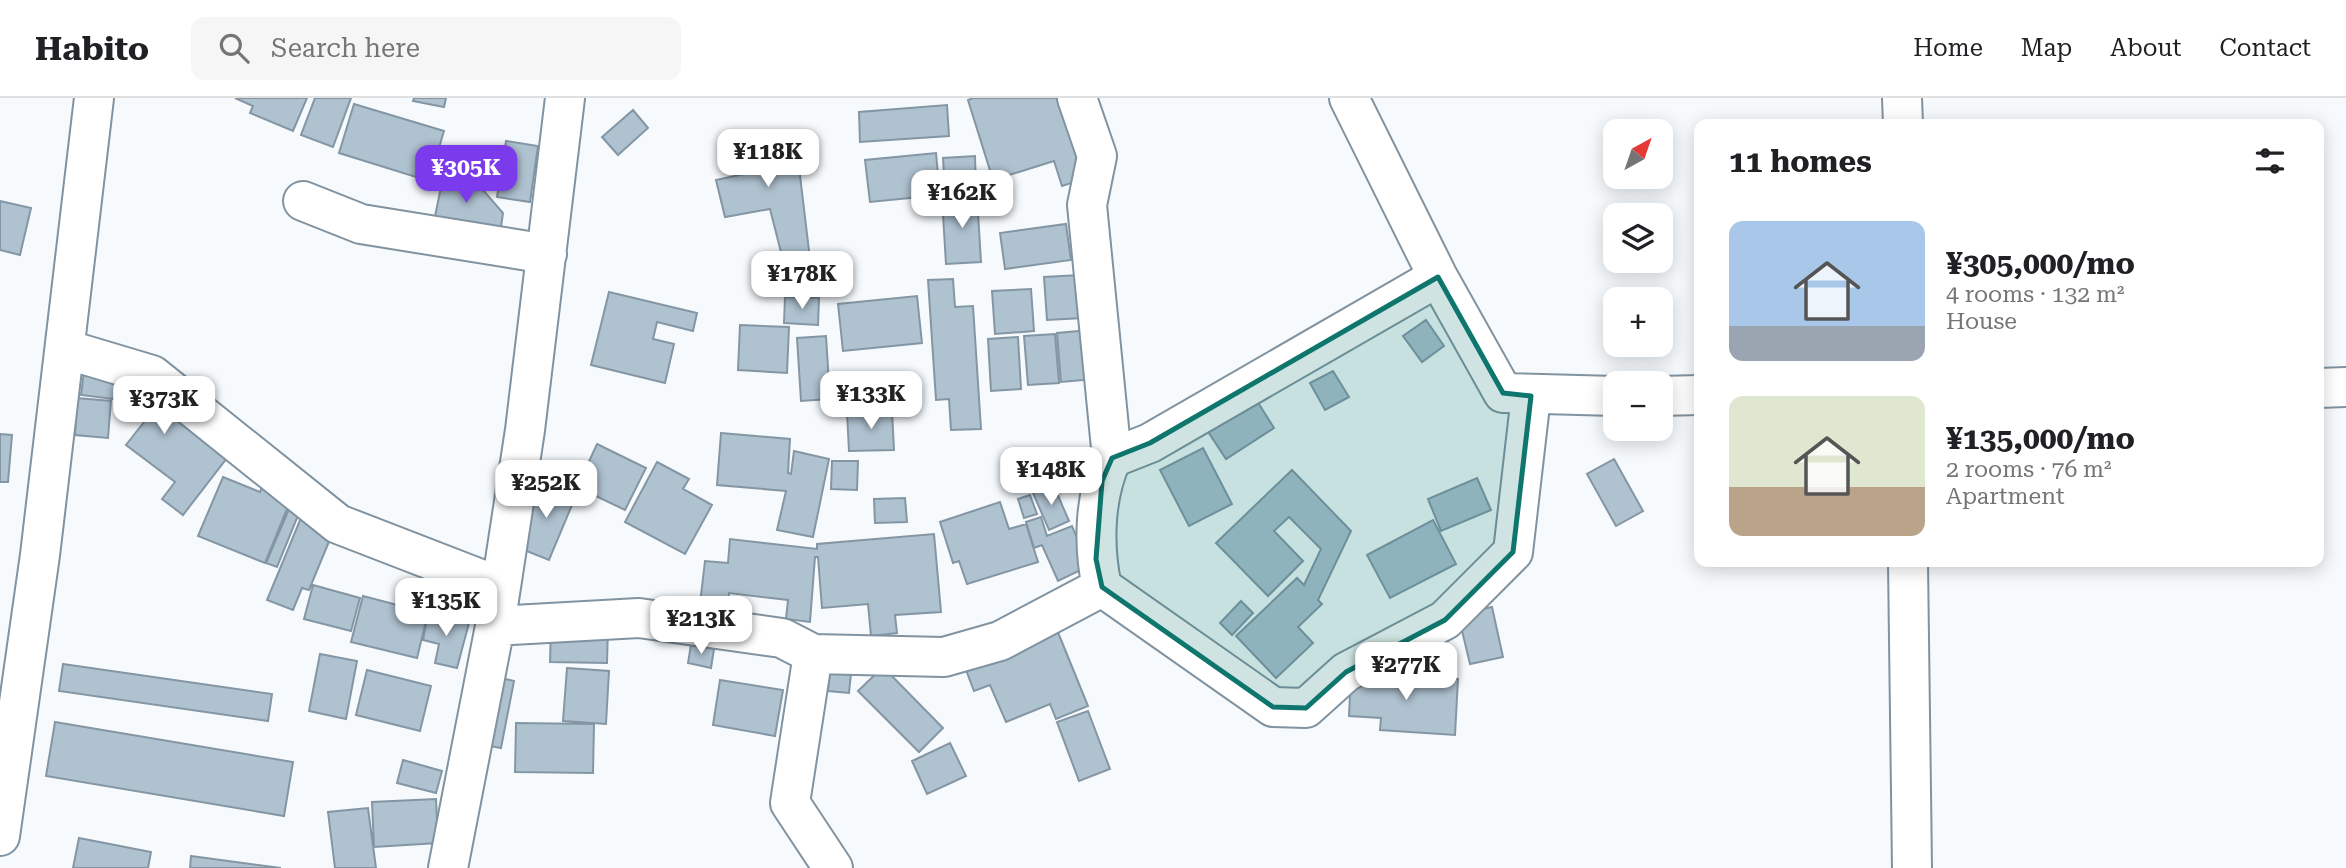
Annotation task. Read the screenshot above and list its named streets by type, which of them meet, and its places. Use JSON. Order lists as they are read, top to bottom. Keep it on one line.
{"north":"top right","page":{"header":"Habito","search":"Search here","nav":["Home","Map","About","Contact"],"map_buttons":["+","−"],"heading":"11 homes","price":["¥118K","¥305K","¥162K","¥178K","¥133K","¥373K","¥148K","¥252K","¥135K","¥213K","¥277K"],"list":[{"name":"¥305,000/mo","note":"4 rooms · 132 m² · House"},{"name":"¥135,000/mo","note":"2 rooms · 76 m² · Apartment"}]}}
